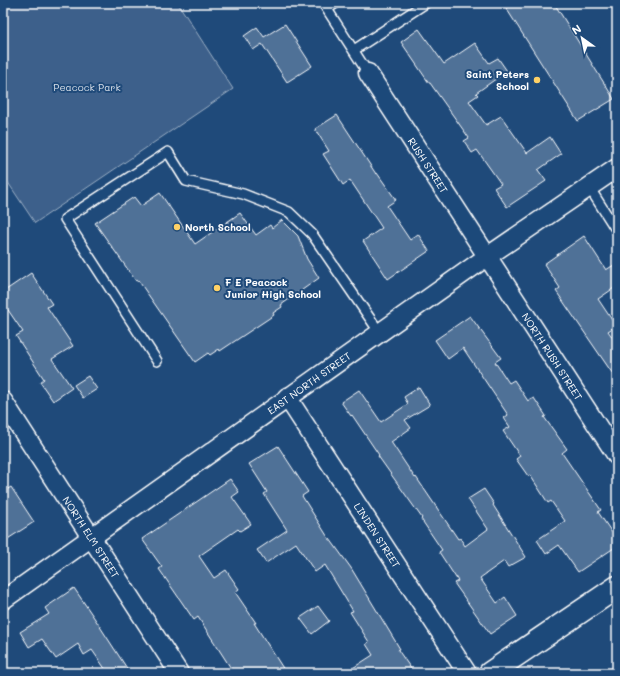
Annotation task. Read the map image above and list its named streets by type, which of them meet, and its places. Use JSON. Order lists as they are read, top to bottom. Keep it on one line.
{"streets":{"street":["RUSH STREET","NORTH RUSH STREET","EAST NORTH STREET","LINDEN STREET","NORTH ELM STREET"]},"crossings":[["RUSH STREET","NORTH RUSH STREET"],["RUSH STREET","EAST NORTH STREET"],["NORTH RUSH STREET","EAST NORTH STREET"],["EAST NORTH STREET","LINDEN STREET"],["EAST NORTH STREET","NORTH ELM STREET"]],"parks":["Peacock Park"],"places":["Saint Peters School","North School","F E Peacock Junior High School"],"north":"top left"}
